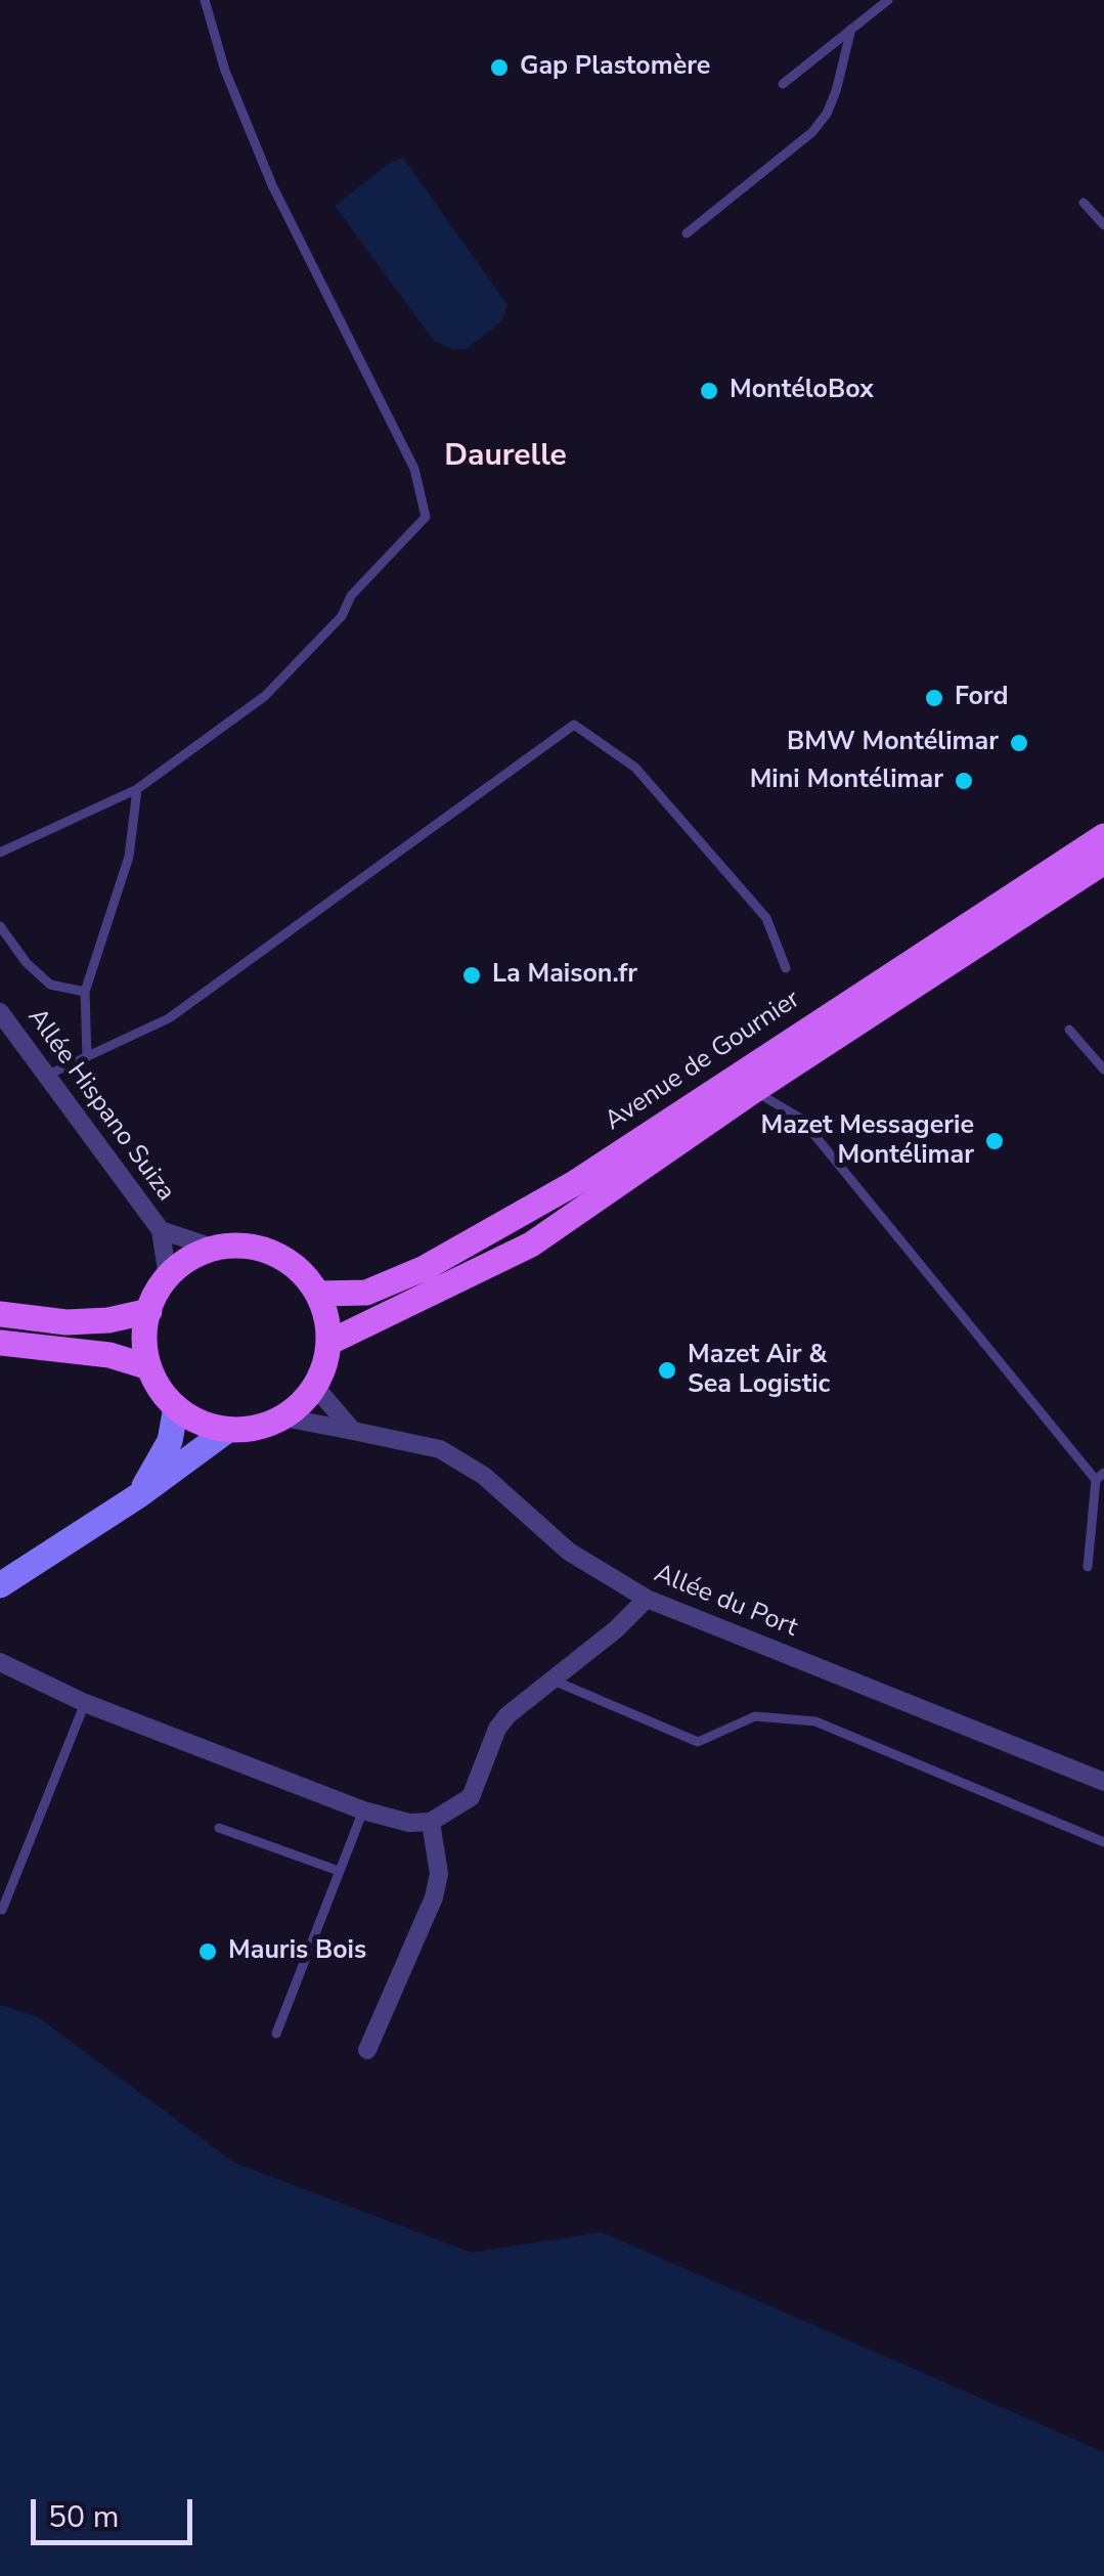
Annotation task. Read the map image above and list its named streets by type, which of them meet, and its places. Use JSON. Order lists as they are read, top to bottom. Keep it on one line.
{"streets":{"main road":["Avenue de Gournier"],"street":["Allée Hispano Suiza","Allée du Port"]},"crossings":[["Avenue de Gournier","Allée Hispano Suiza"],["Avenue de Gournier","Allée du Port"],["Allée Hispano Suiza","Allée du Port"]],"districts":["Daurelle"],"places":["Gap Plastomère","MontéloBox","Ford","BMW Montélimar","Mini Montélimar","La Maison.fr","Mazet Messagerie Montélimar","Mazet Air & Sea Logistic","Mauris Bois"],"scale_bar":"50 m"}
